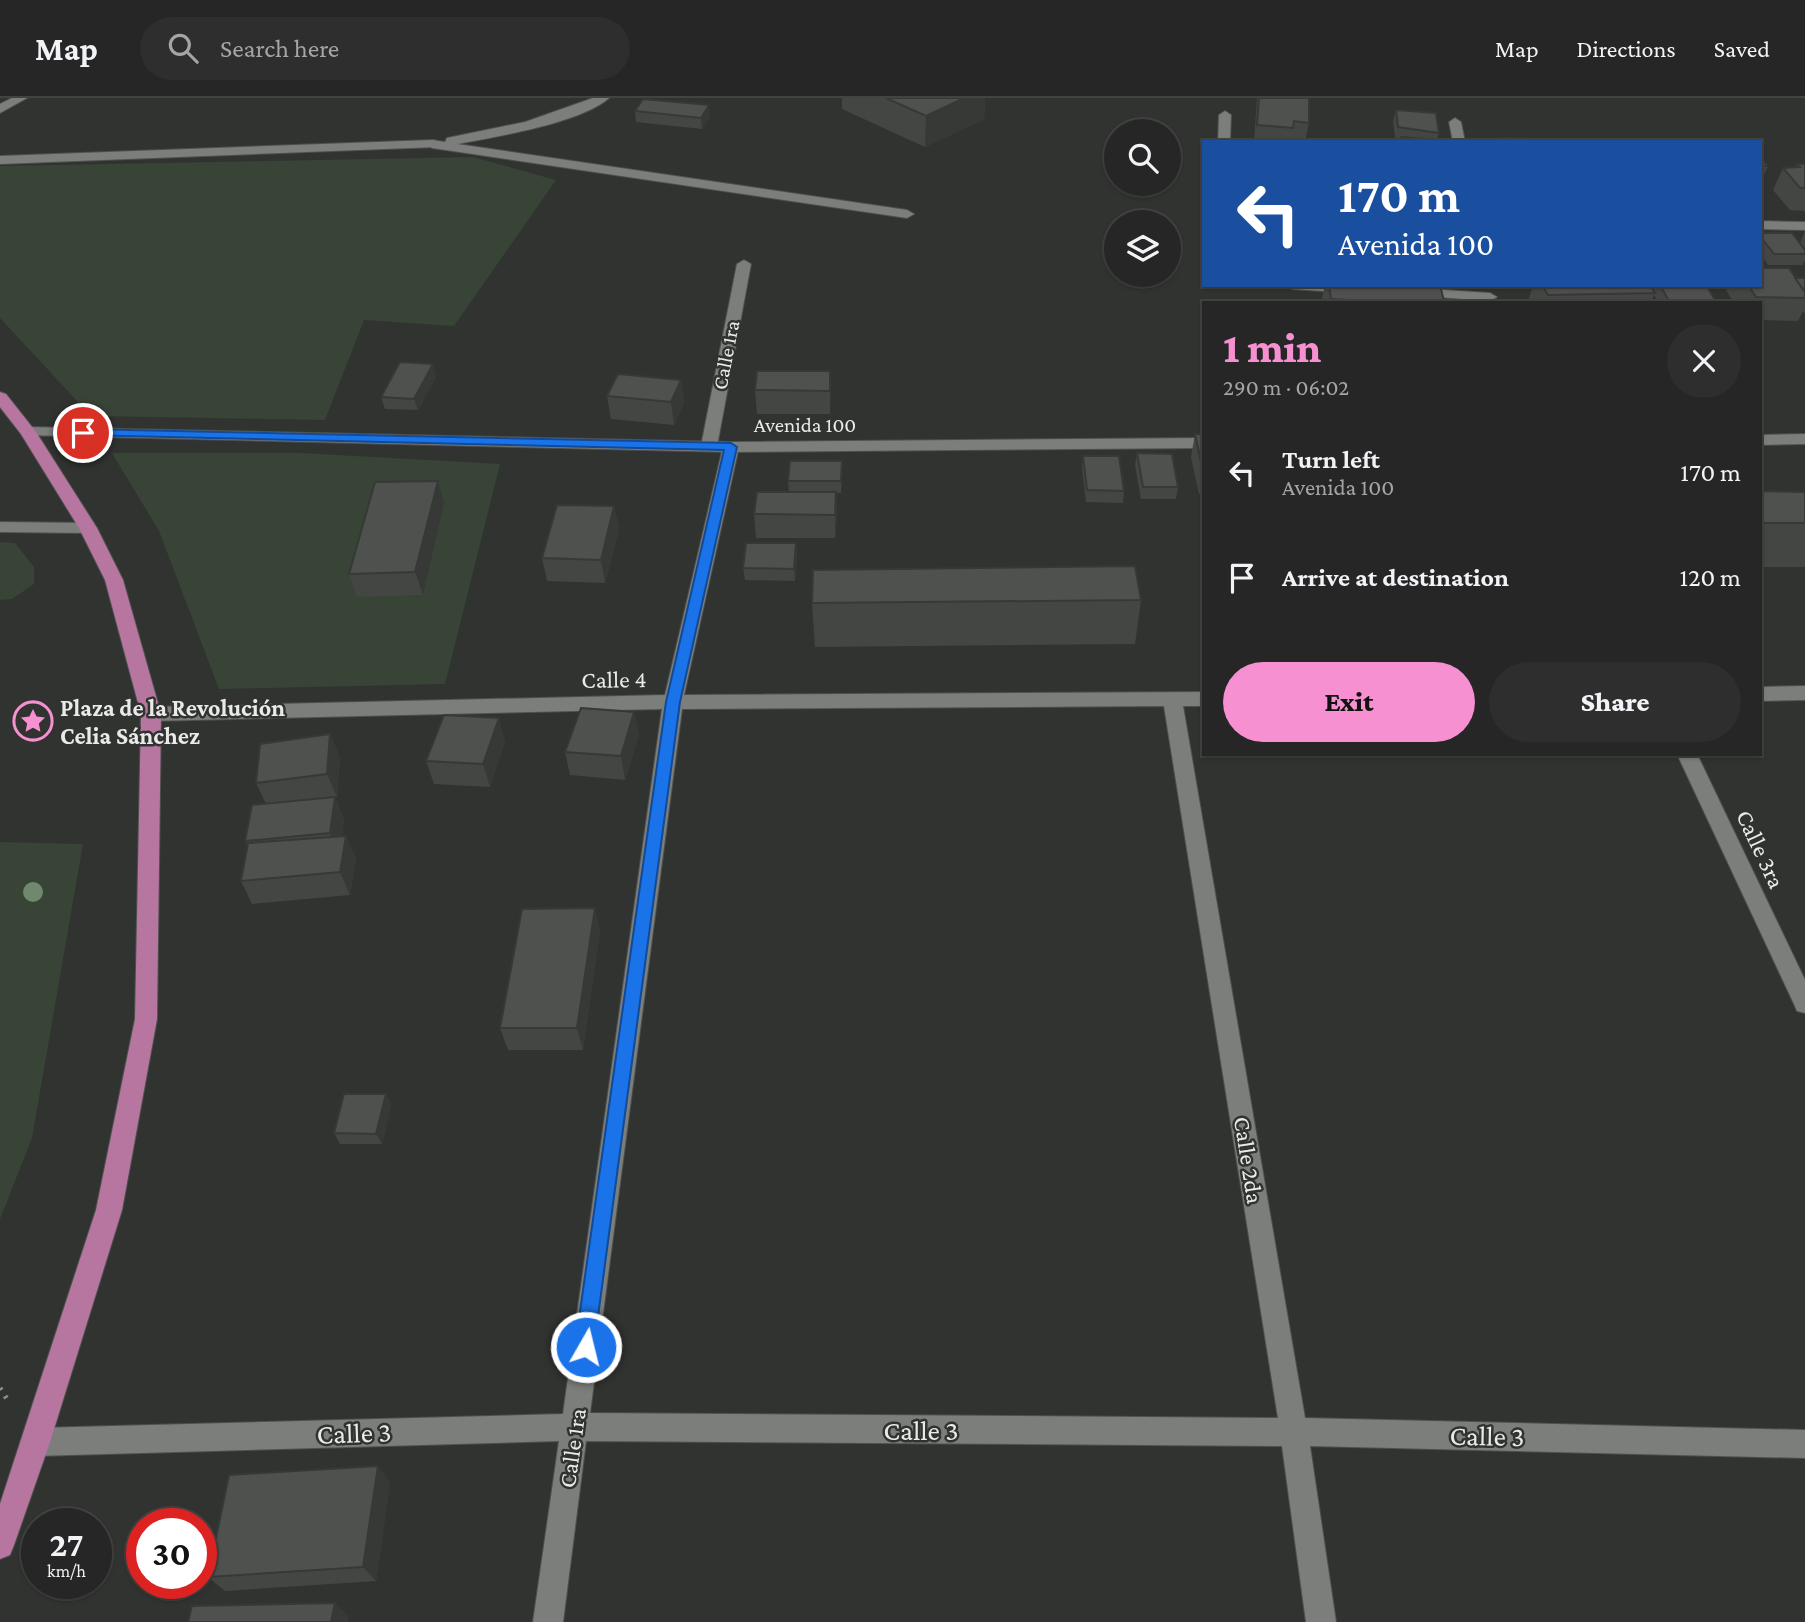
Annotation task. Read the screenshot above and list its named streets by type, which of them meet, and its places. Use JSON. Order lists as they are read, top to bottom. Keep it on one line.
{"streets":{"street":["Calle 1ra","Avenida 100","Calle 4","Calle 3ra","Calle 2da","Calle 3"]},"crossings":[["Calle 1ra","Avenida 100"],["Calle 1ra","Calle 4"],["Calle 1ra","Calle 3"],["Calle 4","Calle 2da"],["Calle 2da","Calle 3"]],"places":{"place":["Plaza de la Revolución Celia Sánchez"]},"page":{"header":"Map","search":"Search here","nav":["Map","Directions","Saved"],"turn":["170 m","Avenida 100"],"heading":["1 min","290 m · 06:02"],"list":[{"name":"Turn left","note":"Avenida 100","value":"170 m"},{"name":"Arrive at destination","value":"120 m"}],"buttons":["Exit","Share"],"speed":"27 km/h","limit":"30"}}
